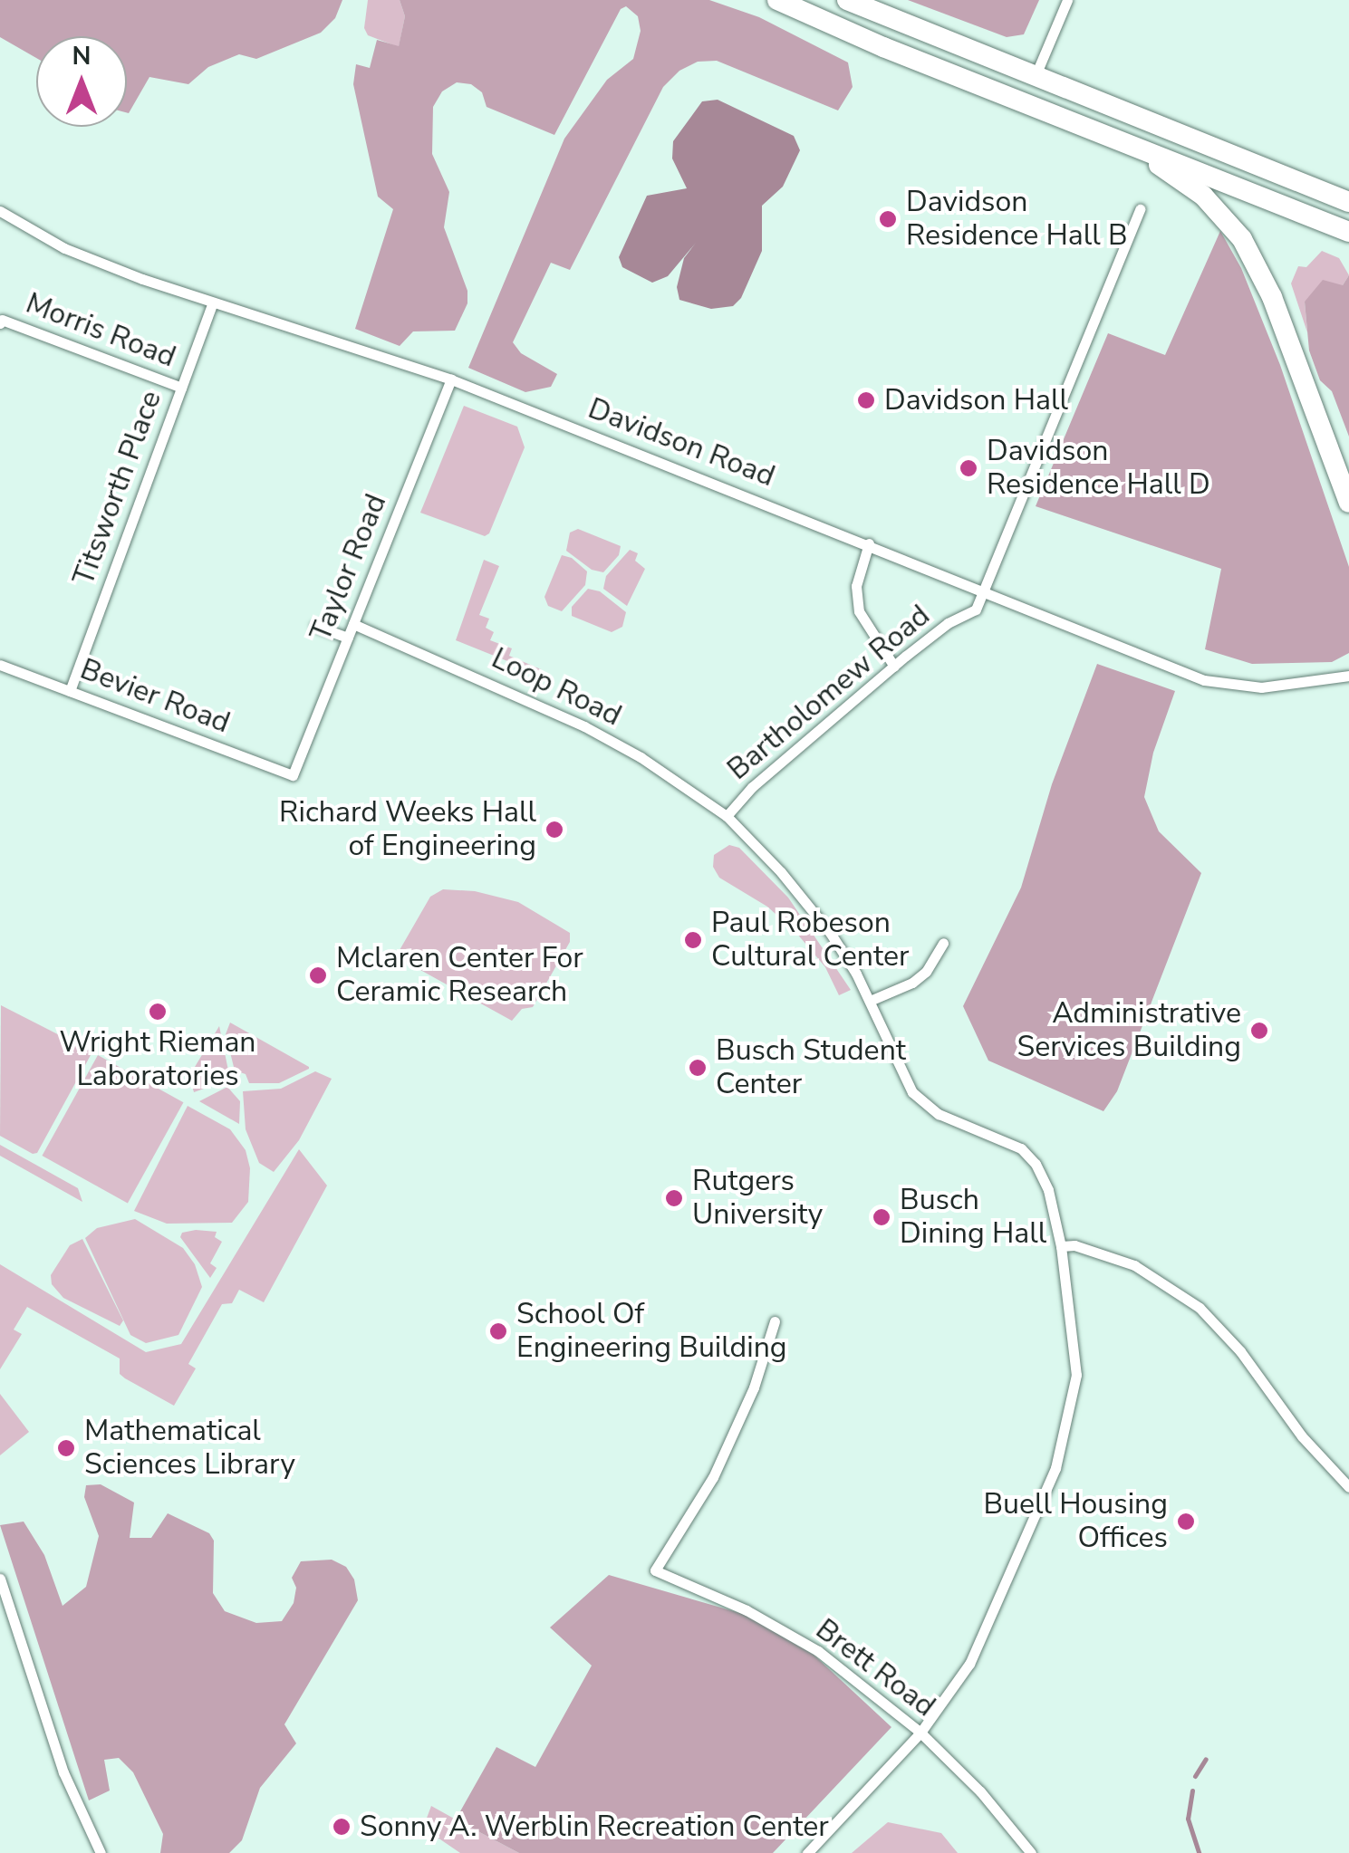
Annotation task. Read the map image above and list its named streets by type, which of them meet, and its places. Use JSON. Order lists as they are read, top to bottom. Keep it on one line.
{"streets":{"street":["Morris Road","Davidson Road","Titsworth Place","Taylor Road","Loop Road","Bartholomew Road","Bevier Road","Brett Road"]},"crossings":[["Morris Road","Titsworth Place"],["Davidson Road","Titsworth Place"],["Davidson Road","Taylor Road"],["Davidson Road","Bartholomew Road"],["Titsworth Place","Bevier Road"],["Taylor Road","Loop Road"],["Taylor Road","Bevier Road"],["Loop Road","Bartholomew Road"],["Bartholomew Road","Brett Road"]],"places":["Davidson Residence Hall B","Davidson Hall","Davidson Residence Hall D","Richard Weeks Hall of Engineering","Paul Robeson Cultural Center","Mclaren Center For Ceramic Research","Wright Rieman Laboratories","Administrative Services Building","Busch Student Center","Rutgers University","Busch Dining Hall","School Of Engineering Building","Mathematical Sciences Library","Buell Housing Offices","Sonny A. Werblin Recreation Center"],"north":"top"}
